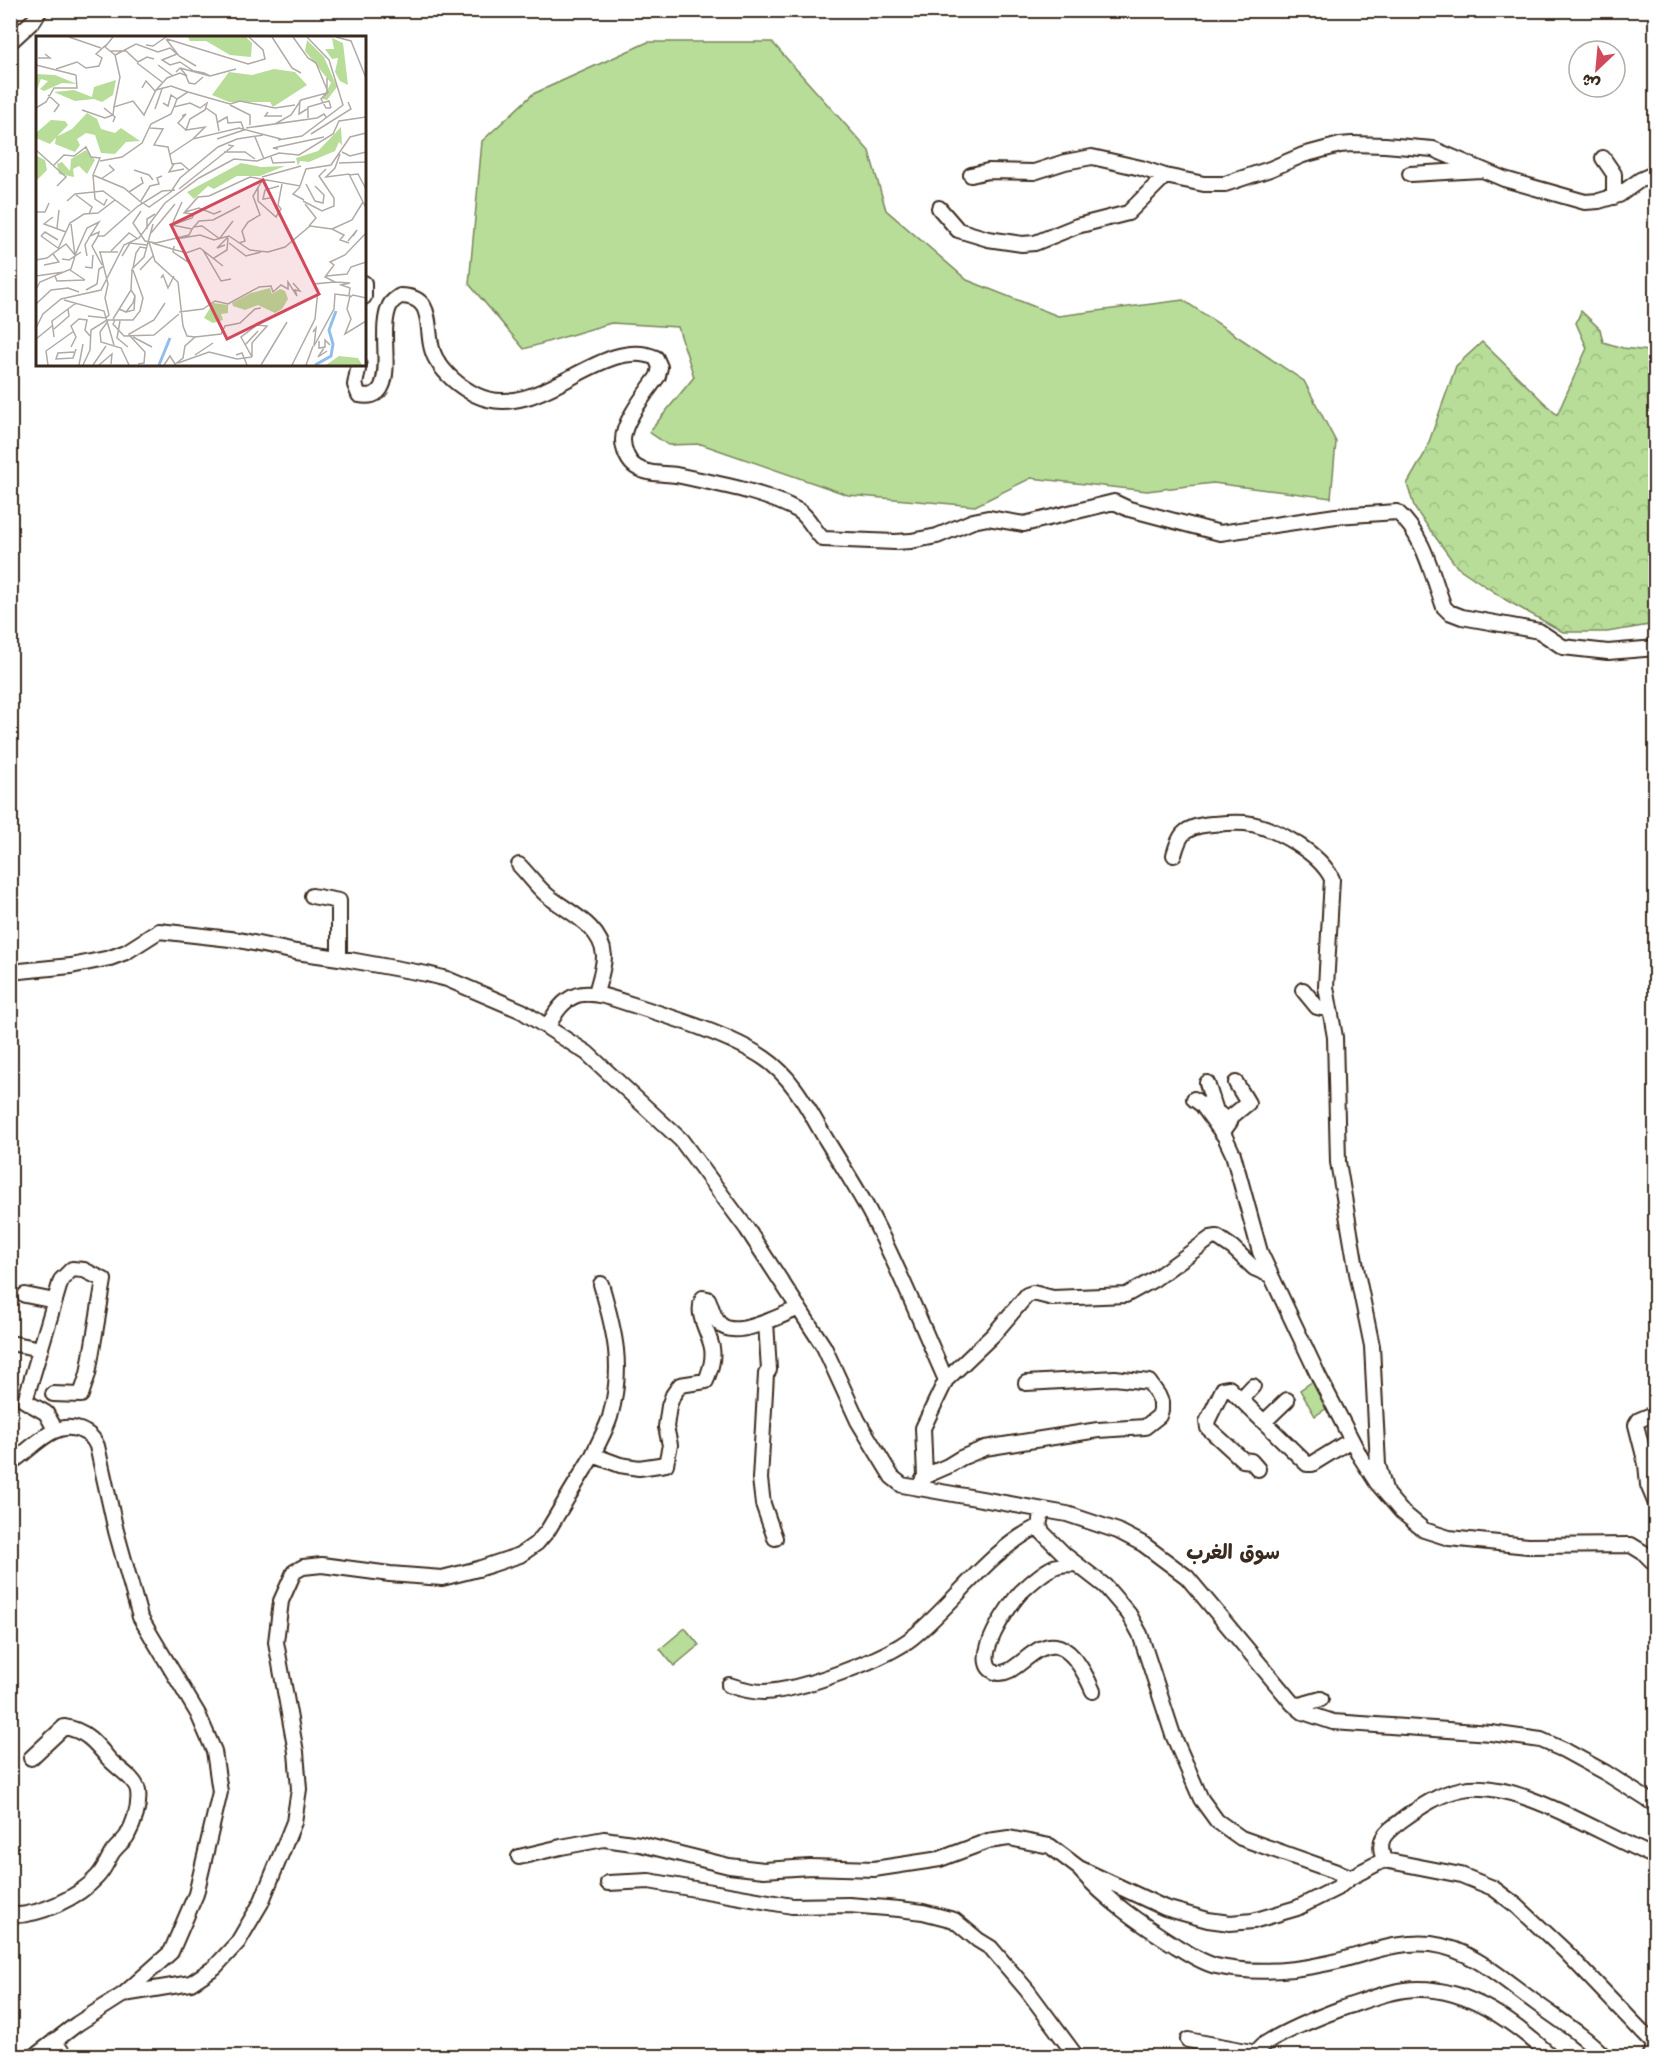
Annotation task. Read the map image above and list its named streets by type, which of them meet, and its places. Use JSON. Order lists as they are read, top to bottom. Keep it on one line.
{"districts":["سوق الغرب"],"north":"bottom left"}
